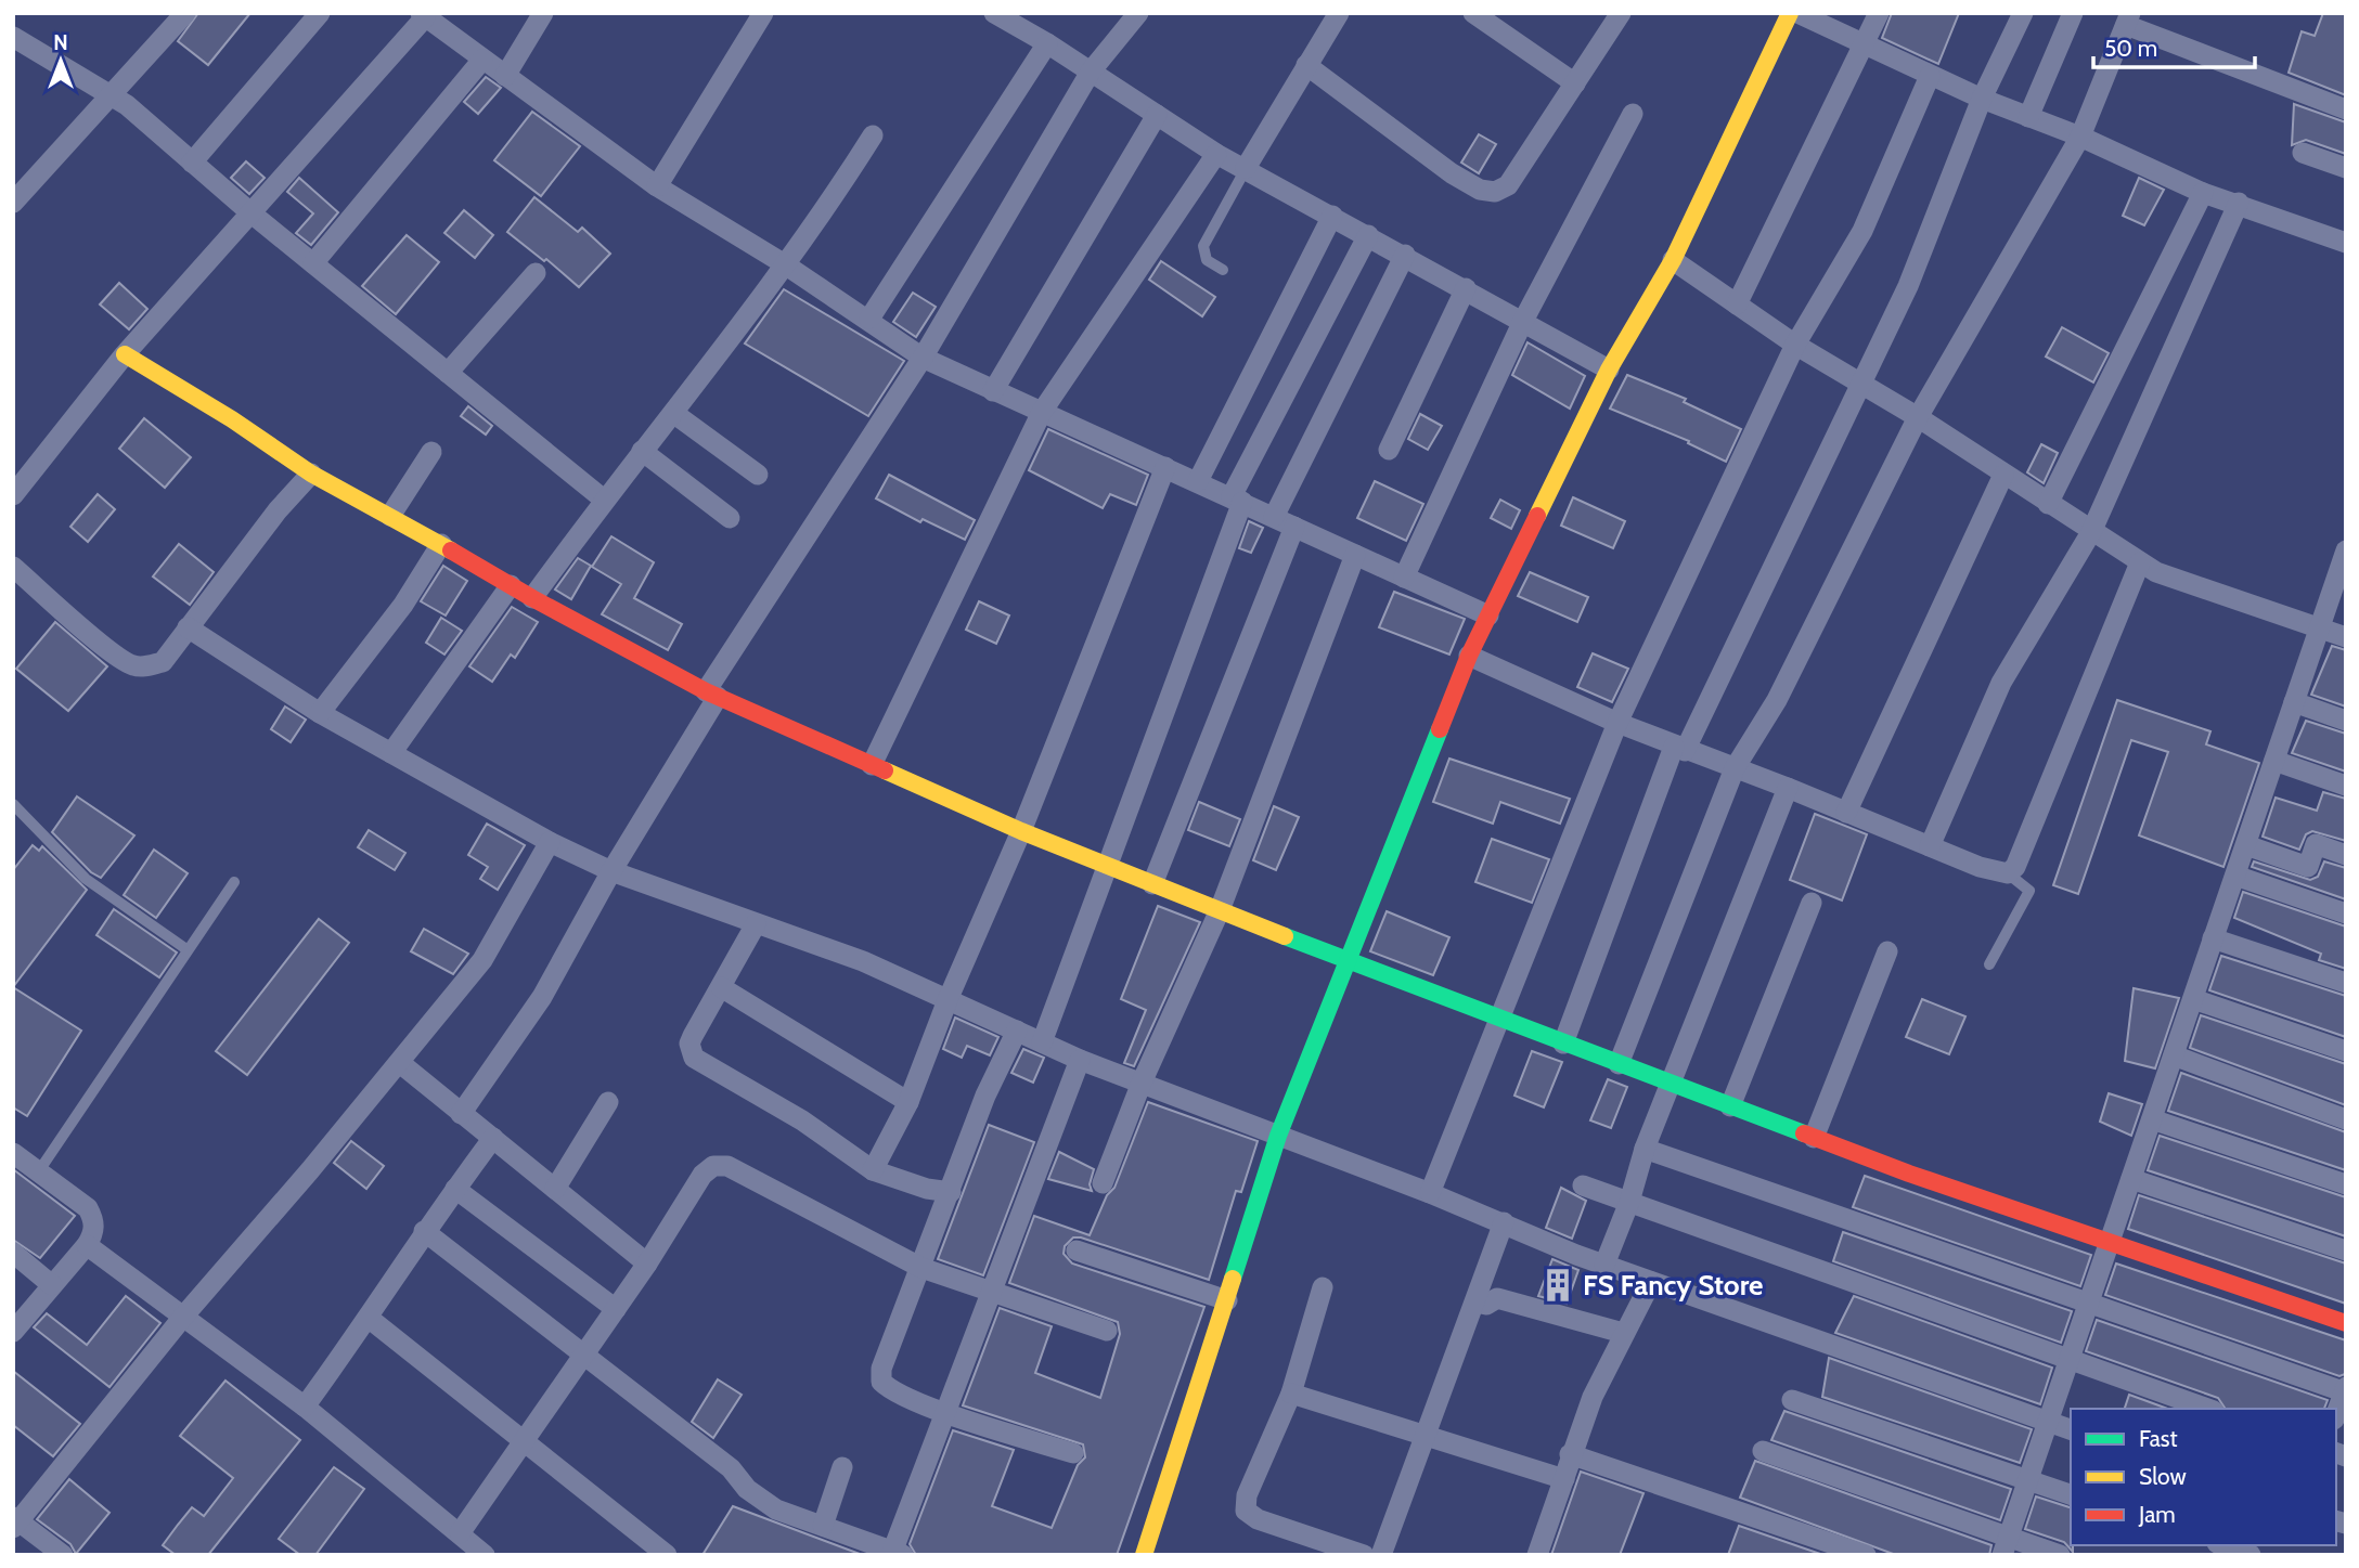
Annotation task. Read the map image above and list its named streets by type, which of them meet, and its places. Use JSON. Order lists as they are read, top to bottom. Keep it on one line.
{"places":{"building":["FS Fancy Store"]},"legend":["Fast","Slow","Jam"],"scale_bar":"50 m","north":"top"}
